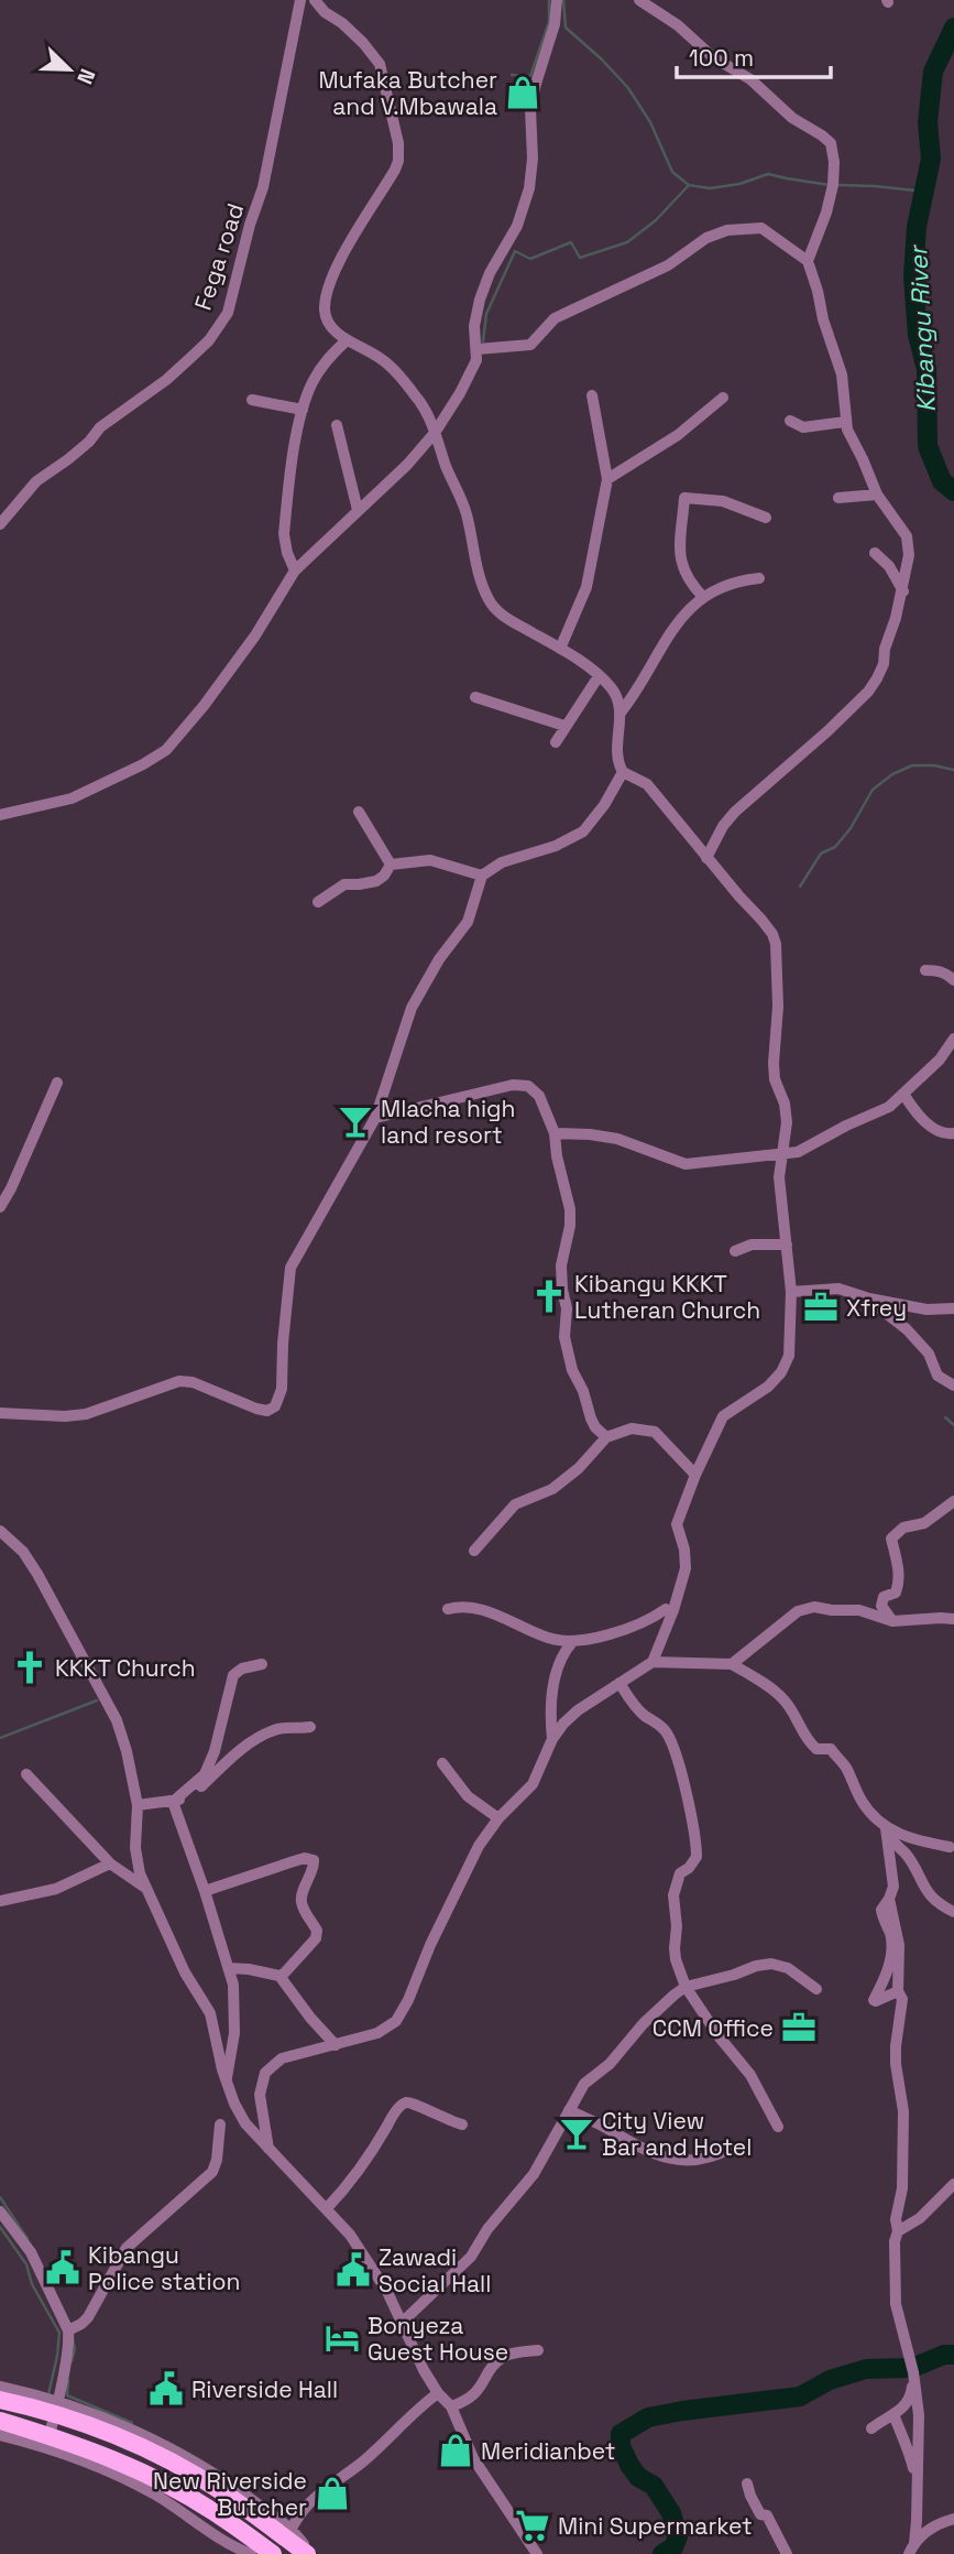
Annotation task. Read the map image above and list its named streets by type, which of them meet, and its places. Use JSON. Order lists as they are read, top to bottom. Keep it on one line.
{"streets":{"street":["Fega road"]},"water":["Kibangu River"],"places":{"shop":["Mufaka Butcher and V.Mbawala","Meridianbet","New Riverside Butcher"],"bar":["Mlacha high land resort","City View Bar and Hotel"],"church":["Kibangu KKKT Lutheran Church","KKKT Church"],"office":["Xfrey","CCM Office"],"public building":["Kibangu Police station","Zawadi Social Hall","Riverside Hall"],"hotel":["Bonyeza Guest House"],"supermarket":["Mini Supermarket"]},"scale_bar":"100 m","north":"bottom right"}
